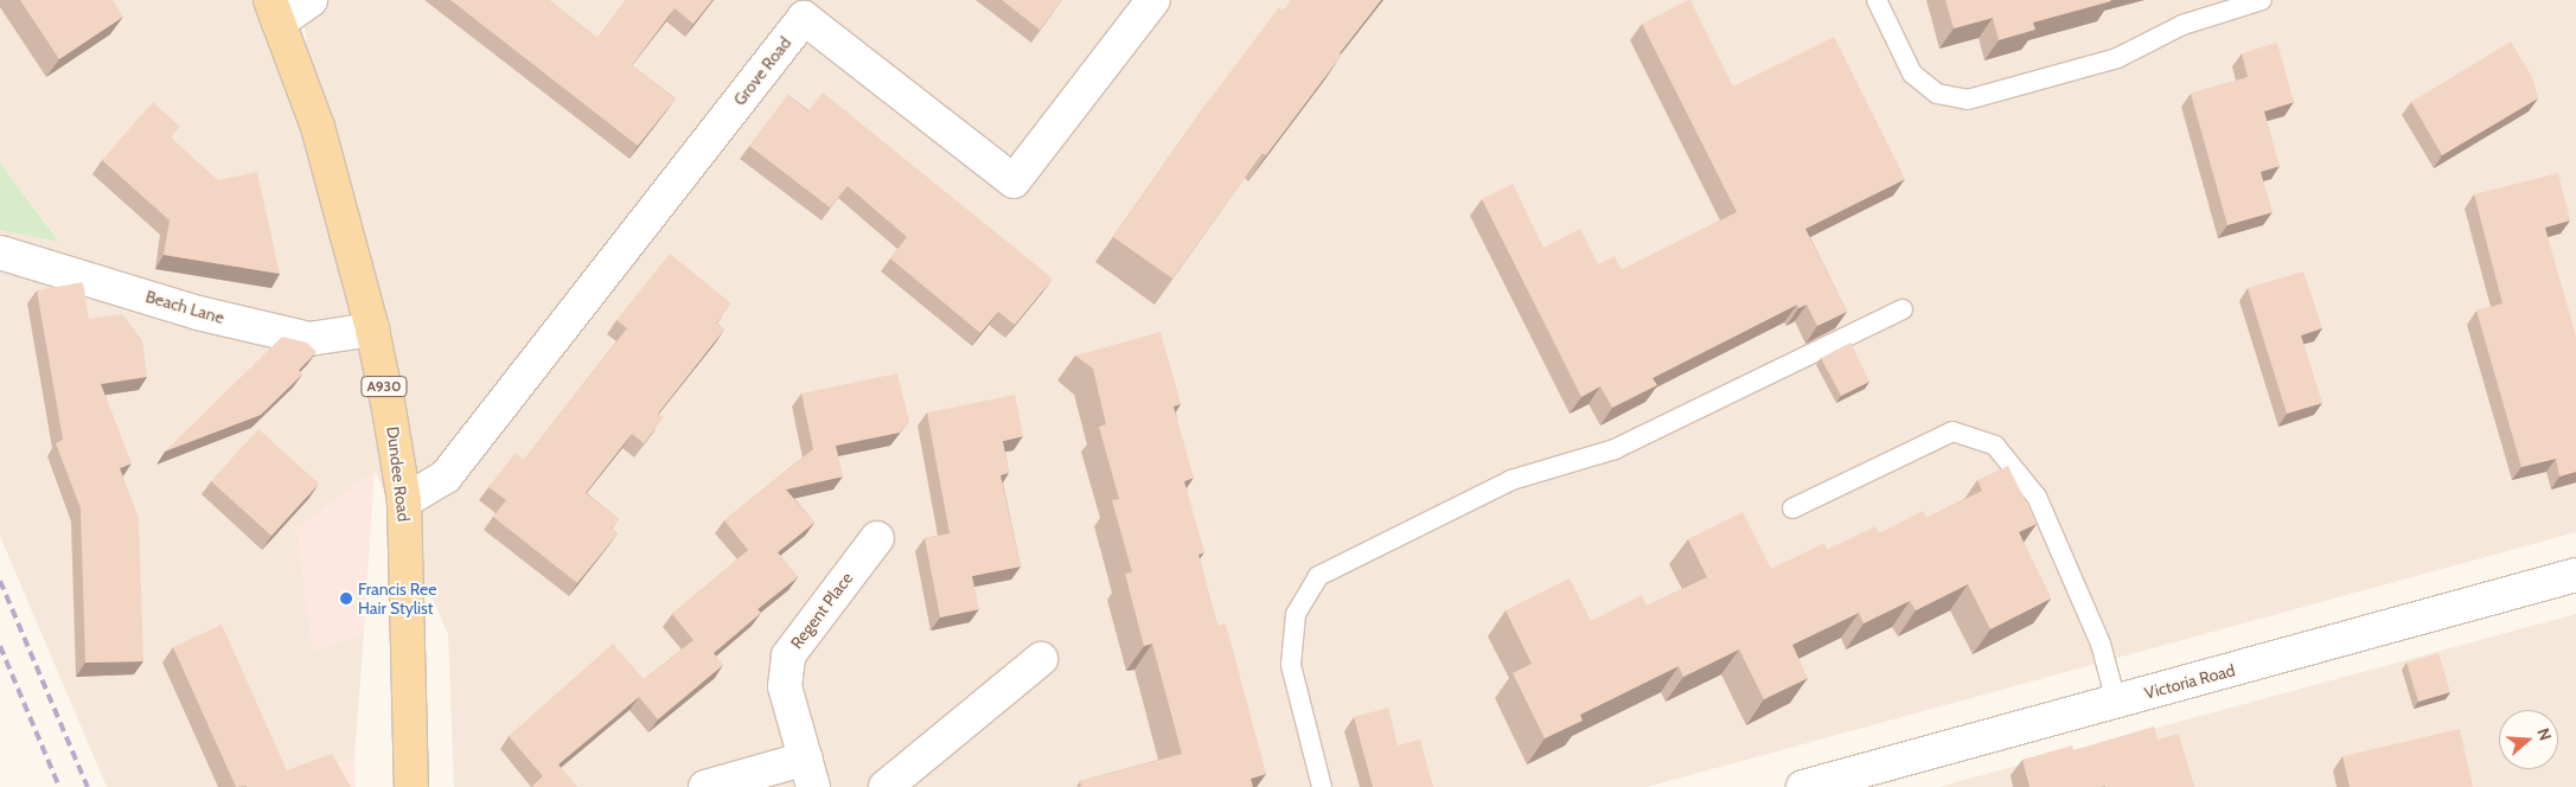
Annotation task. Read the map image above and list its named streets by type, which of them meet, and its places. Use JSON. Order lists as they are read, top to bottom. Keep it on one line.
{"streets":{"main road":["A930","Dundee Road"],"street":["Grove Road","Beach Lane","Regent Place","Victoria Road"]},"crossings":[["Grove Road","Dundee Road"],["Beach Lane","Dundee Road"]],"places":["Francis Ree Hair Stylist"],"north":"right"}
